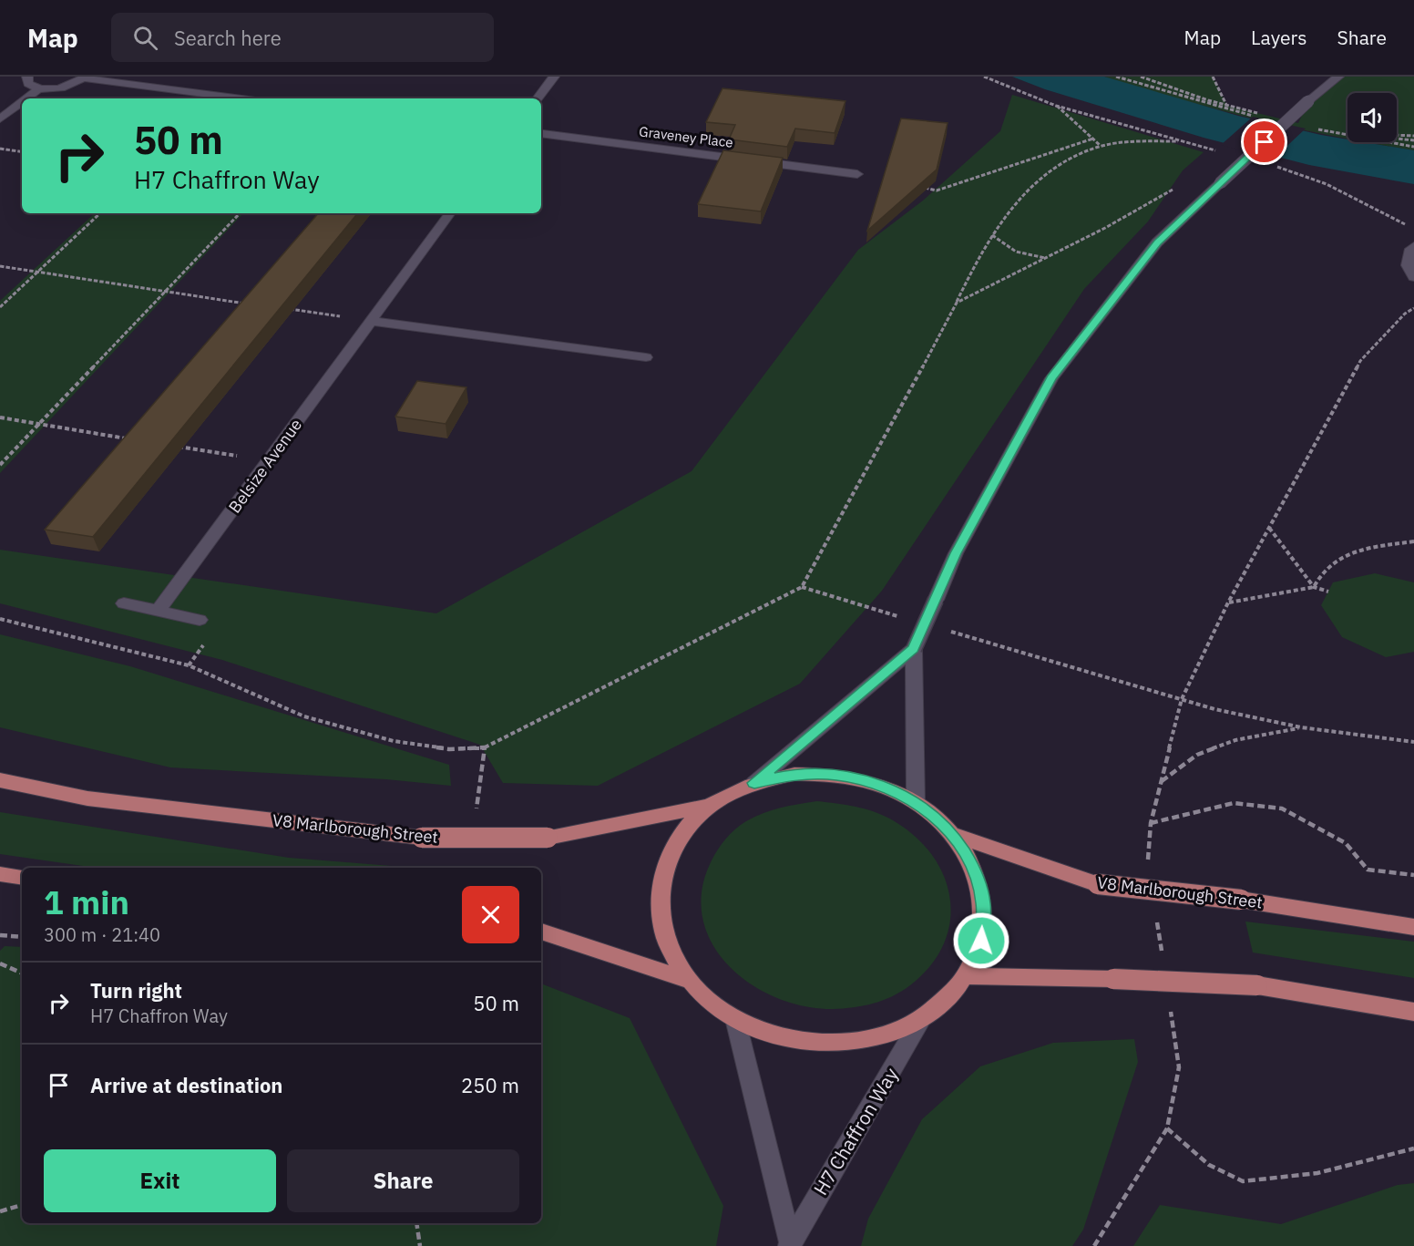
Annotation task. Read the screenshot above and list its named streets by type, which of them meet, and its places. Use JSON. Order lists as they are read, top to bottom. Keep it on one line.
{"streets":{"main road":["V8 Marlborough Street"],"street":["Graveney Place","Belsize Avenue","H7 Chaffron Way"]},"page":{"header":"Map","search":"Search here","nav":["Map","Layers","Share"],"turn":["50 m","H7 Chaffron Way"],"heading":["1 min","300 m · 21:40"],"list":[{"name":"Turn right","note":"H7 Chaffron Way","value":"50 m"},{"name":"Arrive at destination","value":"250 m"}],"buttons":["Exit","Share"]}}
